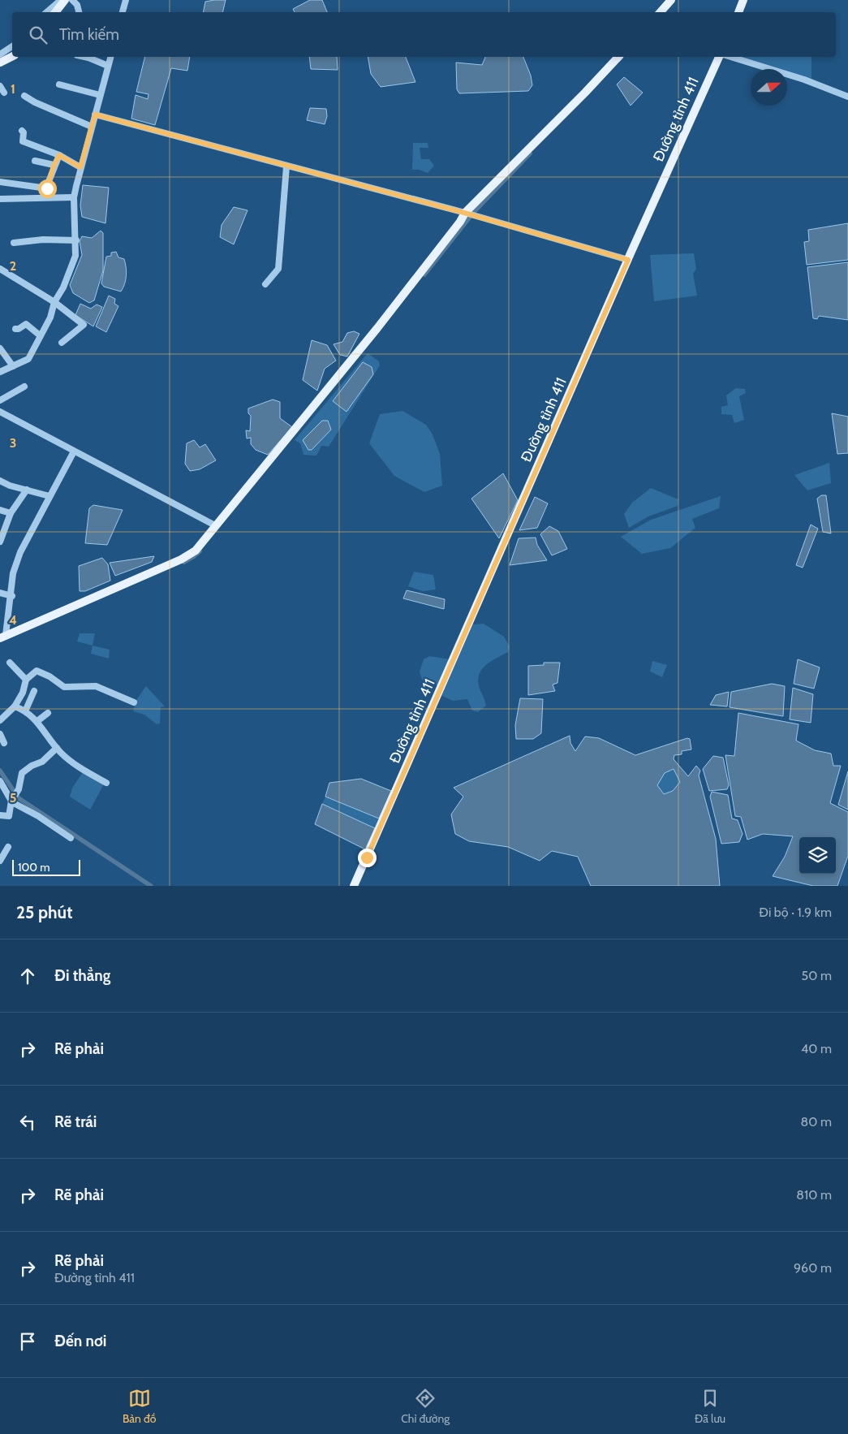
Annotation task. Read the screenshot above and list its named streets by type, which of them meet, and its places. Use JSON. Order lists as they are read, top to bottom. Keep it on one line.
{"streets":{"main road":["Đường tỉnh 411"]},"scale_bar":"100 m","north":"right","page":{"search":"Tìm kiếm","scale":"100 m","heading":["25 phút","Đi bộ · 1.9 km"],"list":[["Đi thẳng","50 m"],["Rẽ phải","40 m"],["Rẽ trái","80 m"],["Rẽ phải","810 m"],["Rẽ phải","Đường tỉnh 411","960 m"],"Đến nơi"],"nav":["Bản đồ","Chỉ đường","Đã lưu"]},"grid":{"rows":["1","2","3","4","5"]}}
